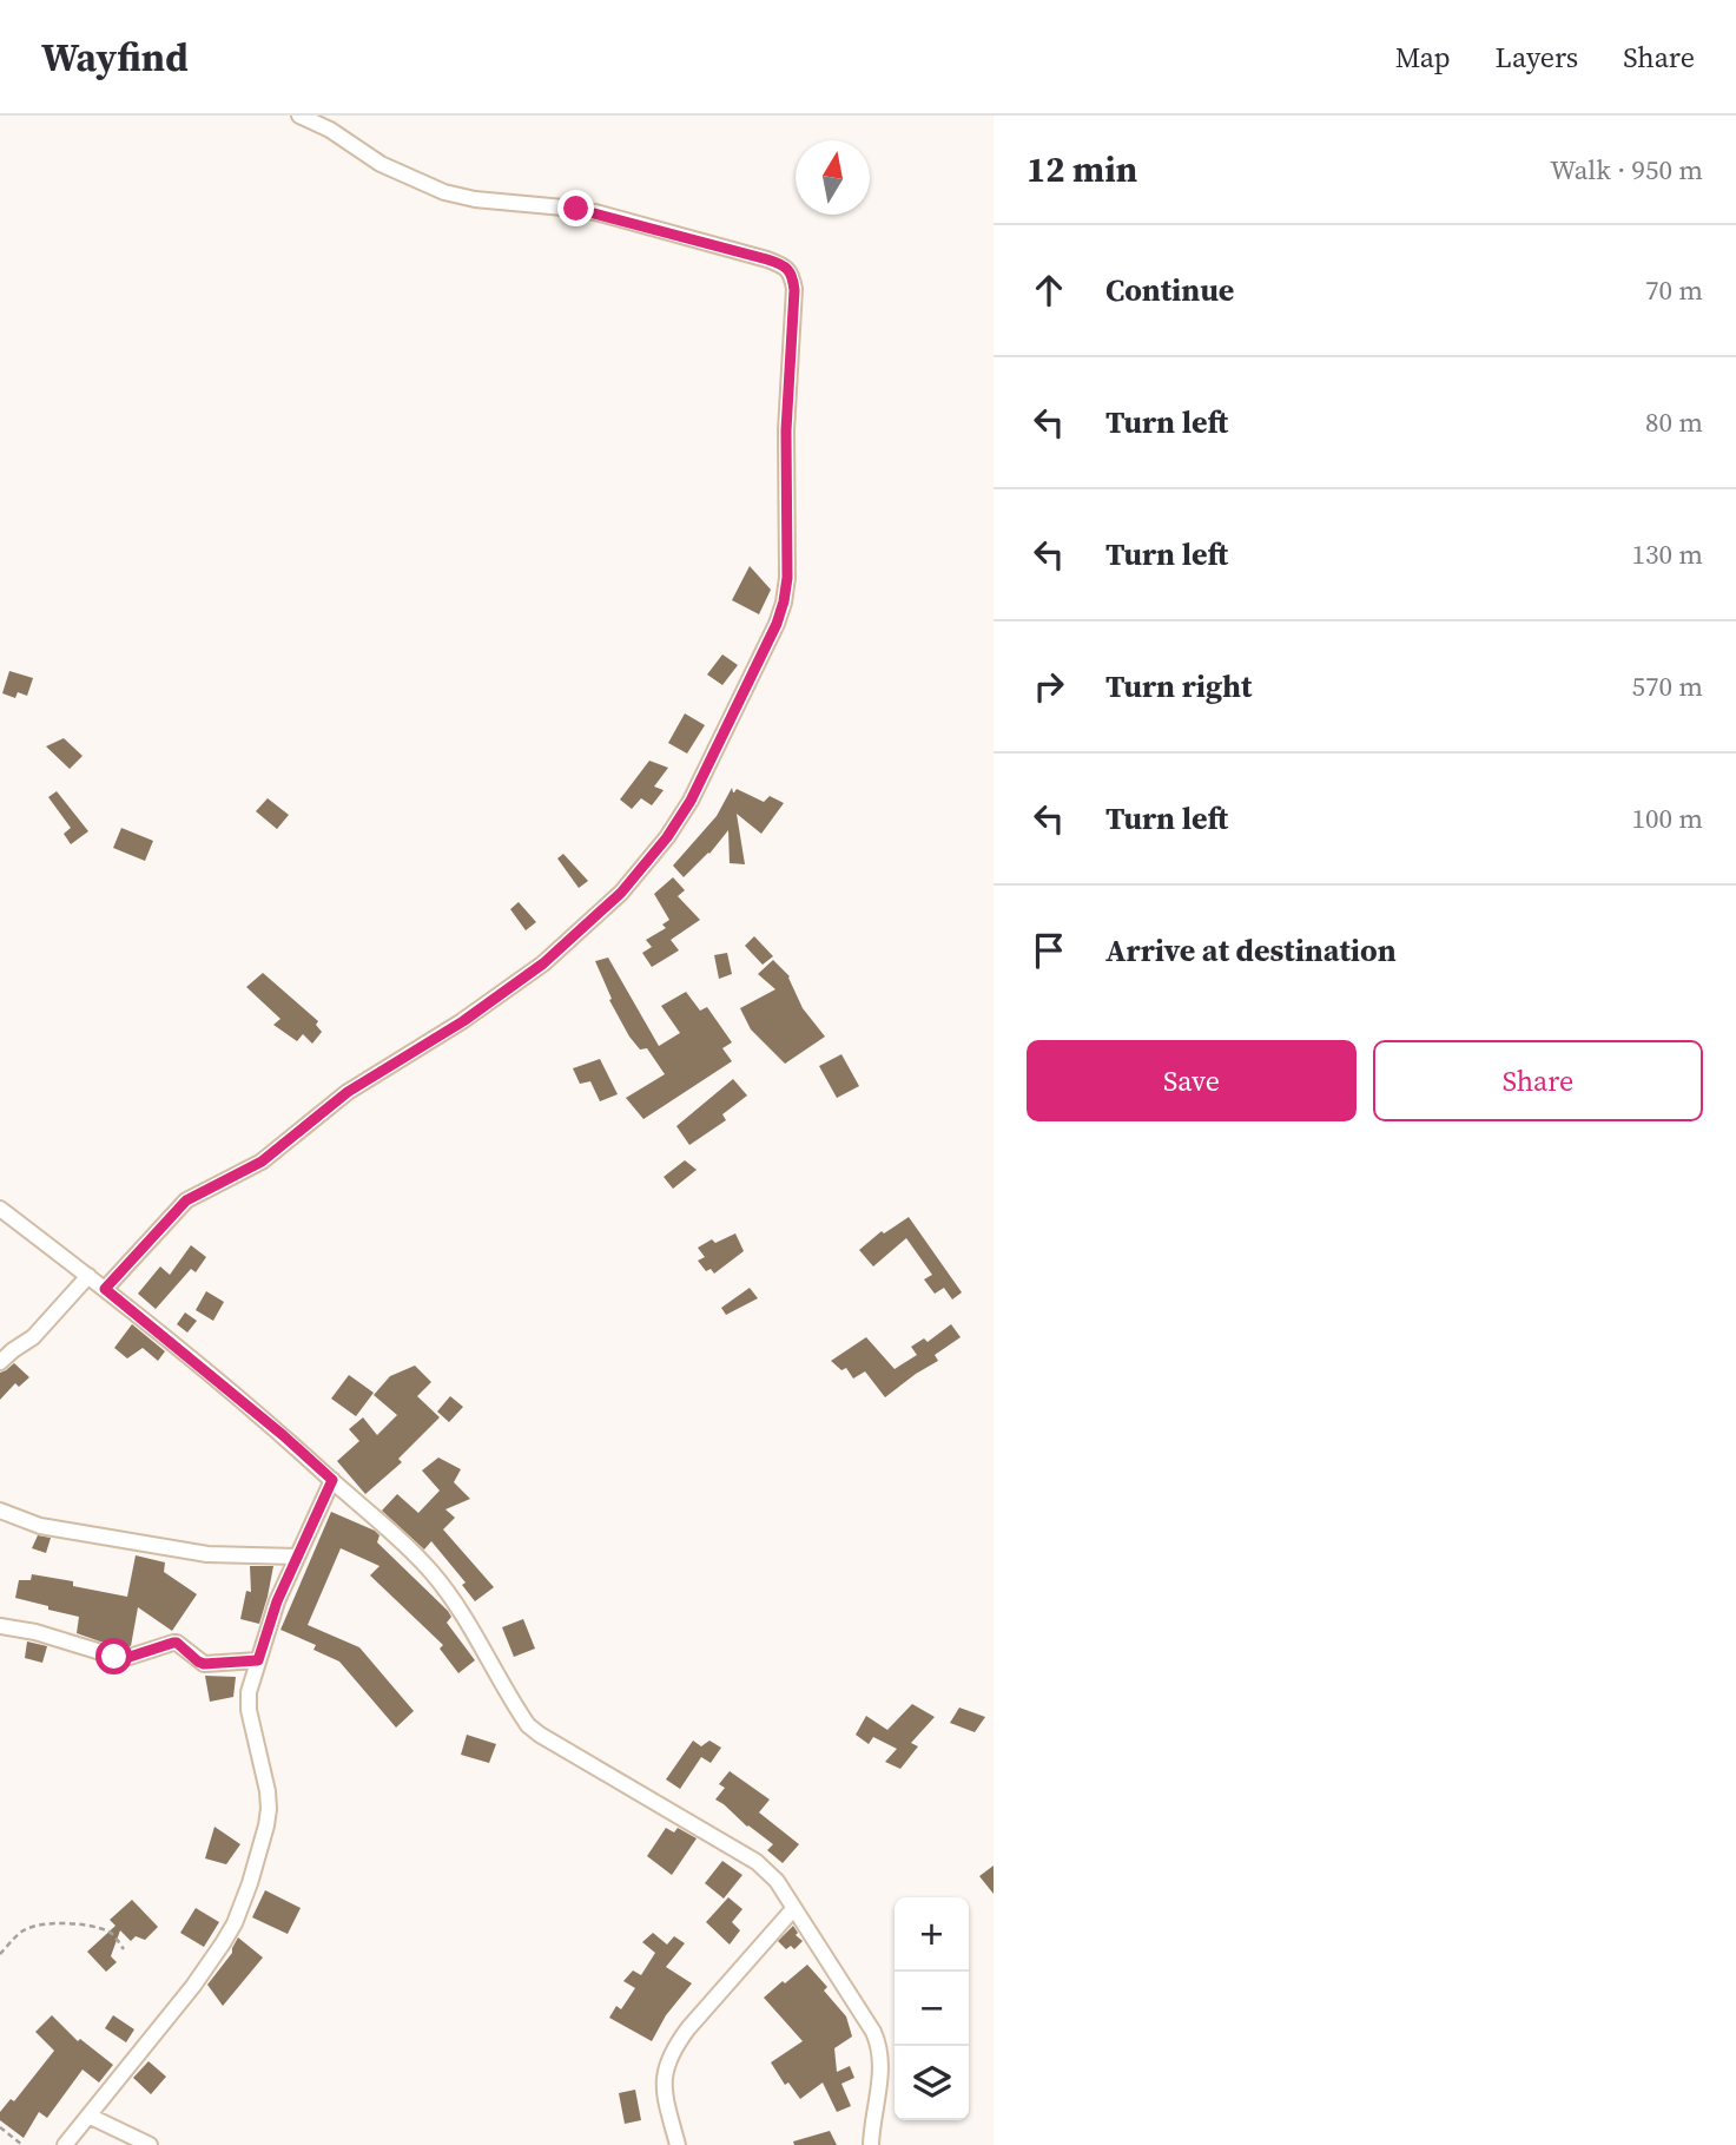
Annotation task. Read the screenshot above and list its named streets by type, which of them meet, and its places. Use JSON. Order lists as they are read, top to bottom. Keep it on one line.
{"north":"top","page":{"header":"Wayfind","nav":["Map","Layers","Share"],"heading":["12 min","Walk · 950 m"],"list":[["Continue","70 m"],["Turn left","80 m"],["Turn left","130 m"],["Turn right","570 m"],["Turn left","100 m"],"Arrive at destination"],"buttons":["Save","Share"],"map_buttons":["+","−"]}}
